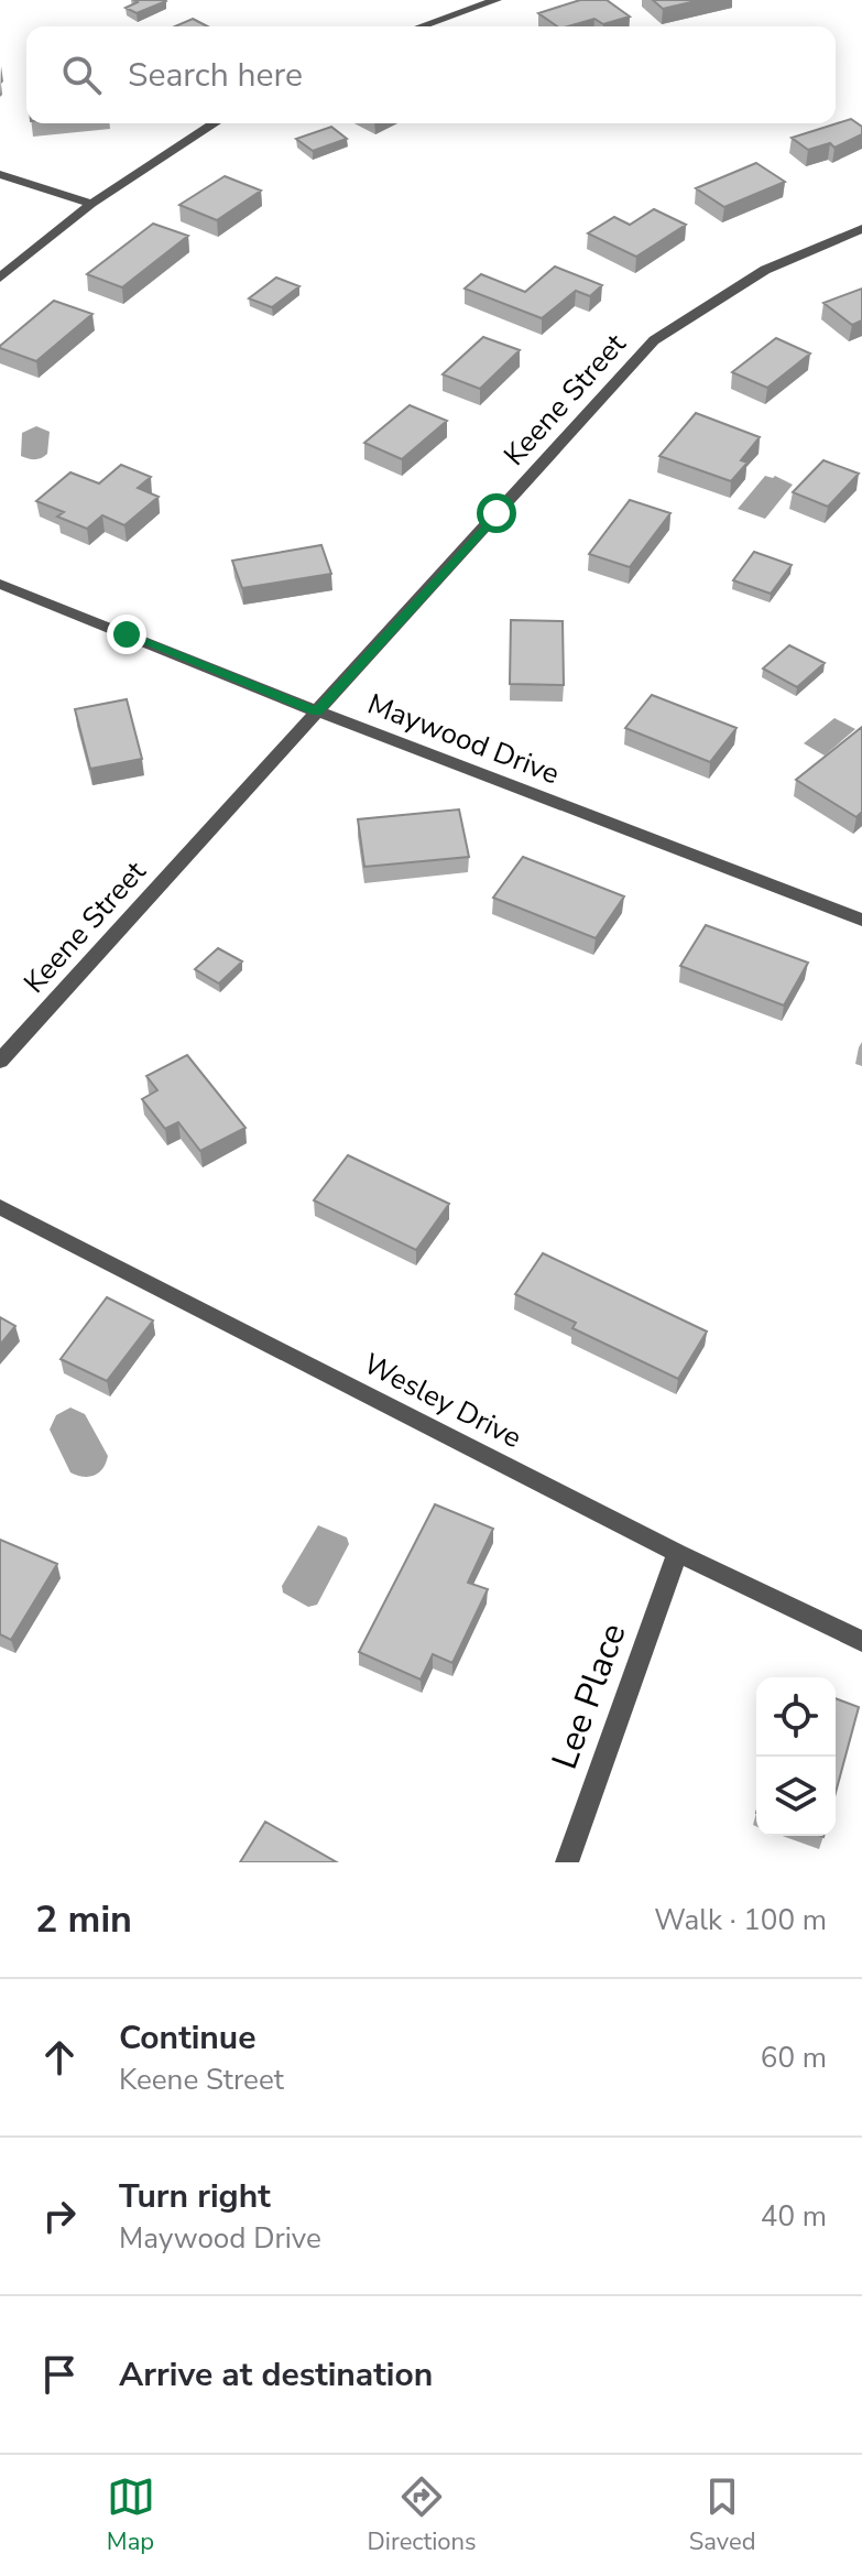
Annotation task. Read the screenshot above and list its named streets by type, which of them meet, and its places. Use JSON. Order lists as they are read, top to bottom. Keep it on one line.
{"streets":{"street":["Keene Street","Maywood Drive","Wesley Drive","Lee Place"]},"crossings":[["Keene Street","Maywood Drive"],["Wesley Drive","Lee Place"]],"page":{"search":"Search here","heading":["2 min","Walk · 100 m"],"list":[["Continue","Keene Street","60 m"],["Turn right","Maywood Drive","40 m"],"Arrive at destination"],"nav":["Map","Directions","Saved"]}}
